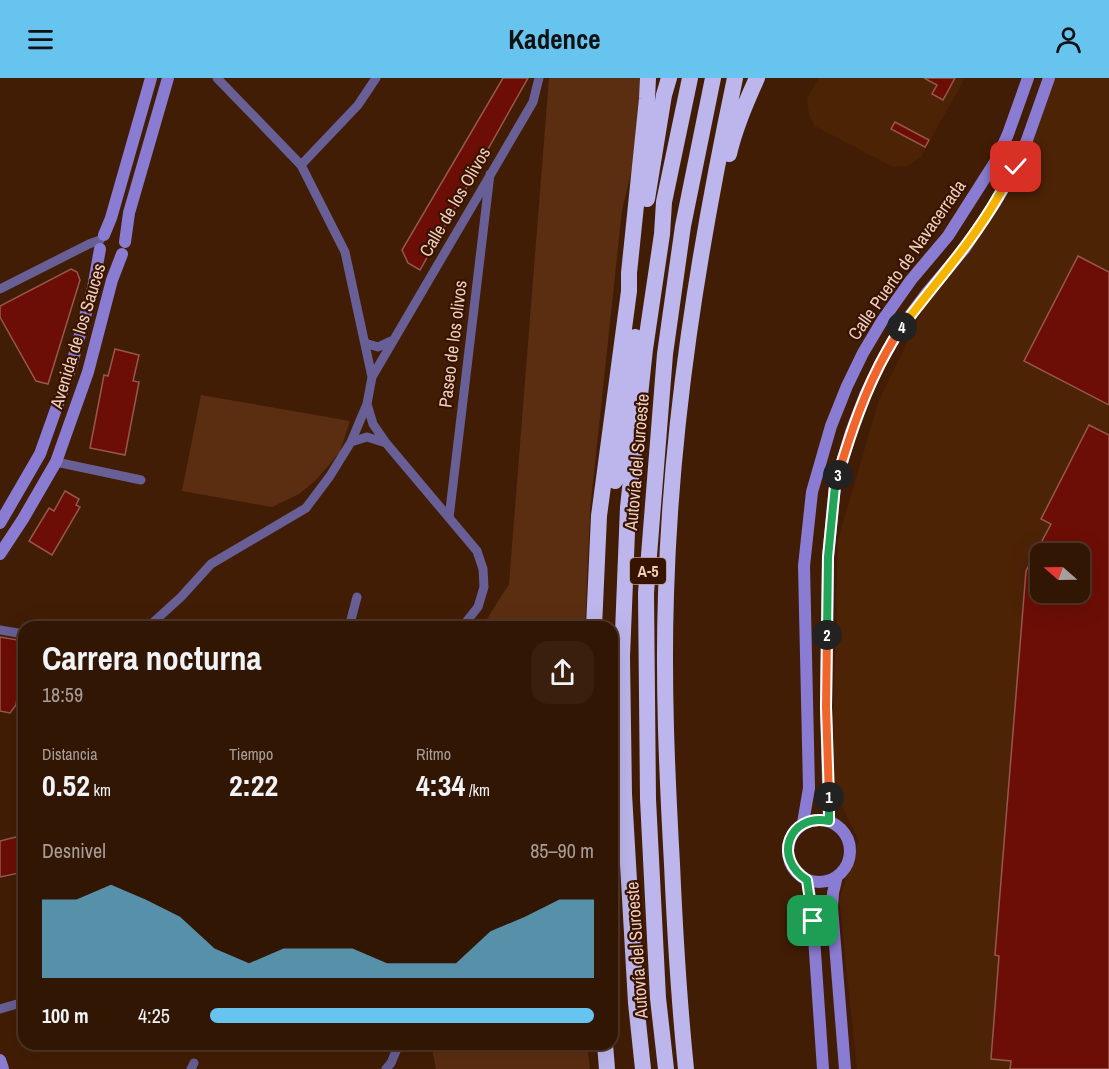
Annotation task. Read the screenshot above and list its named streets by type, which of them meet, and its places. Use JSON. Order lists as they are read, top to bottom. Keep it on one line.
{"streets":{"highway":["Autovía del Suroeste","A-5"],"street":["Calle de los Olivos","Calle Puerto de Navacerrada","Avenida de los Sauces","Paseo de los olivos"]},"crossings":[["Calle de los Olivos","Paseo de los olivos"]],"north":"left","page":{"header":"Kadence","pins":["4","3","2","1"],"heading":["Carrera nocturna","18:59"],"stats":[["Distancia","0.52 km"],["Tiempo","2:22"],["Ritmo","4:34 /km"]],"chart":["Desnivel","85–90 m"],"list":[{"name":"100 m","note":"4:25"}]}}
